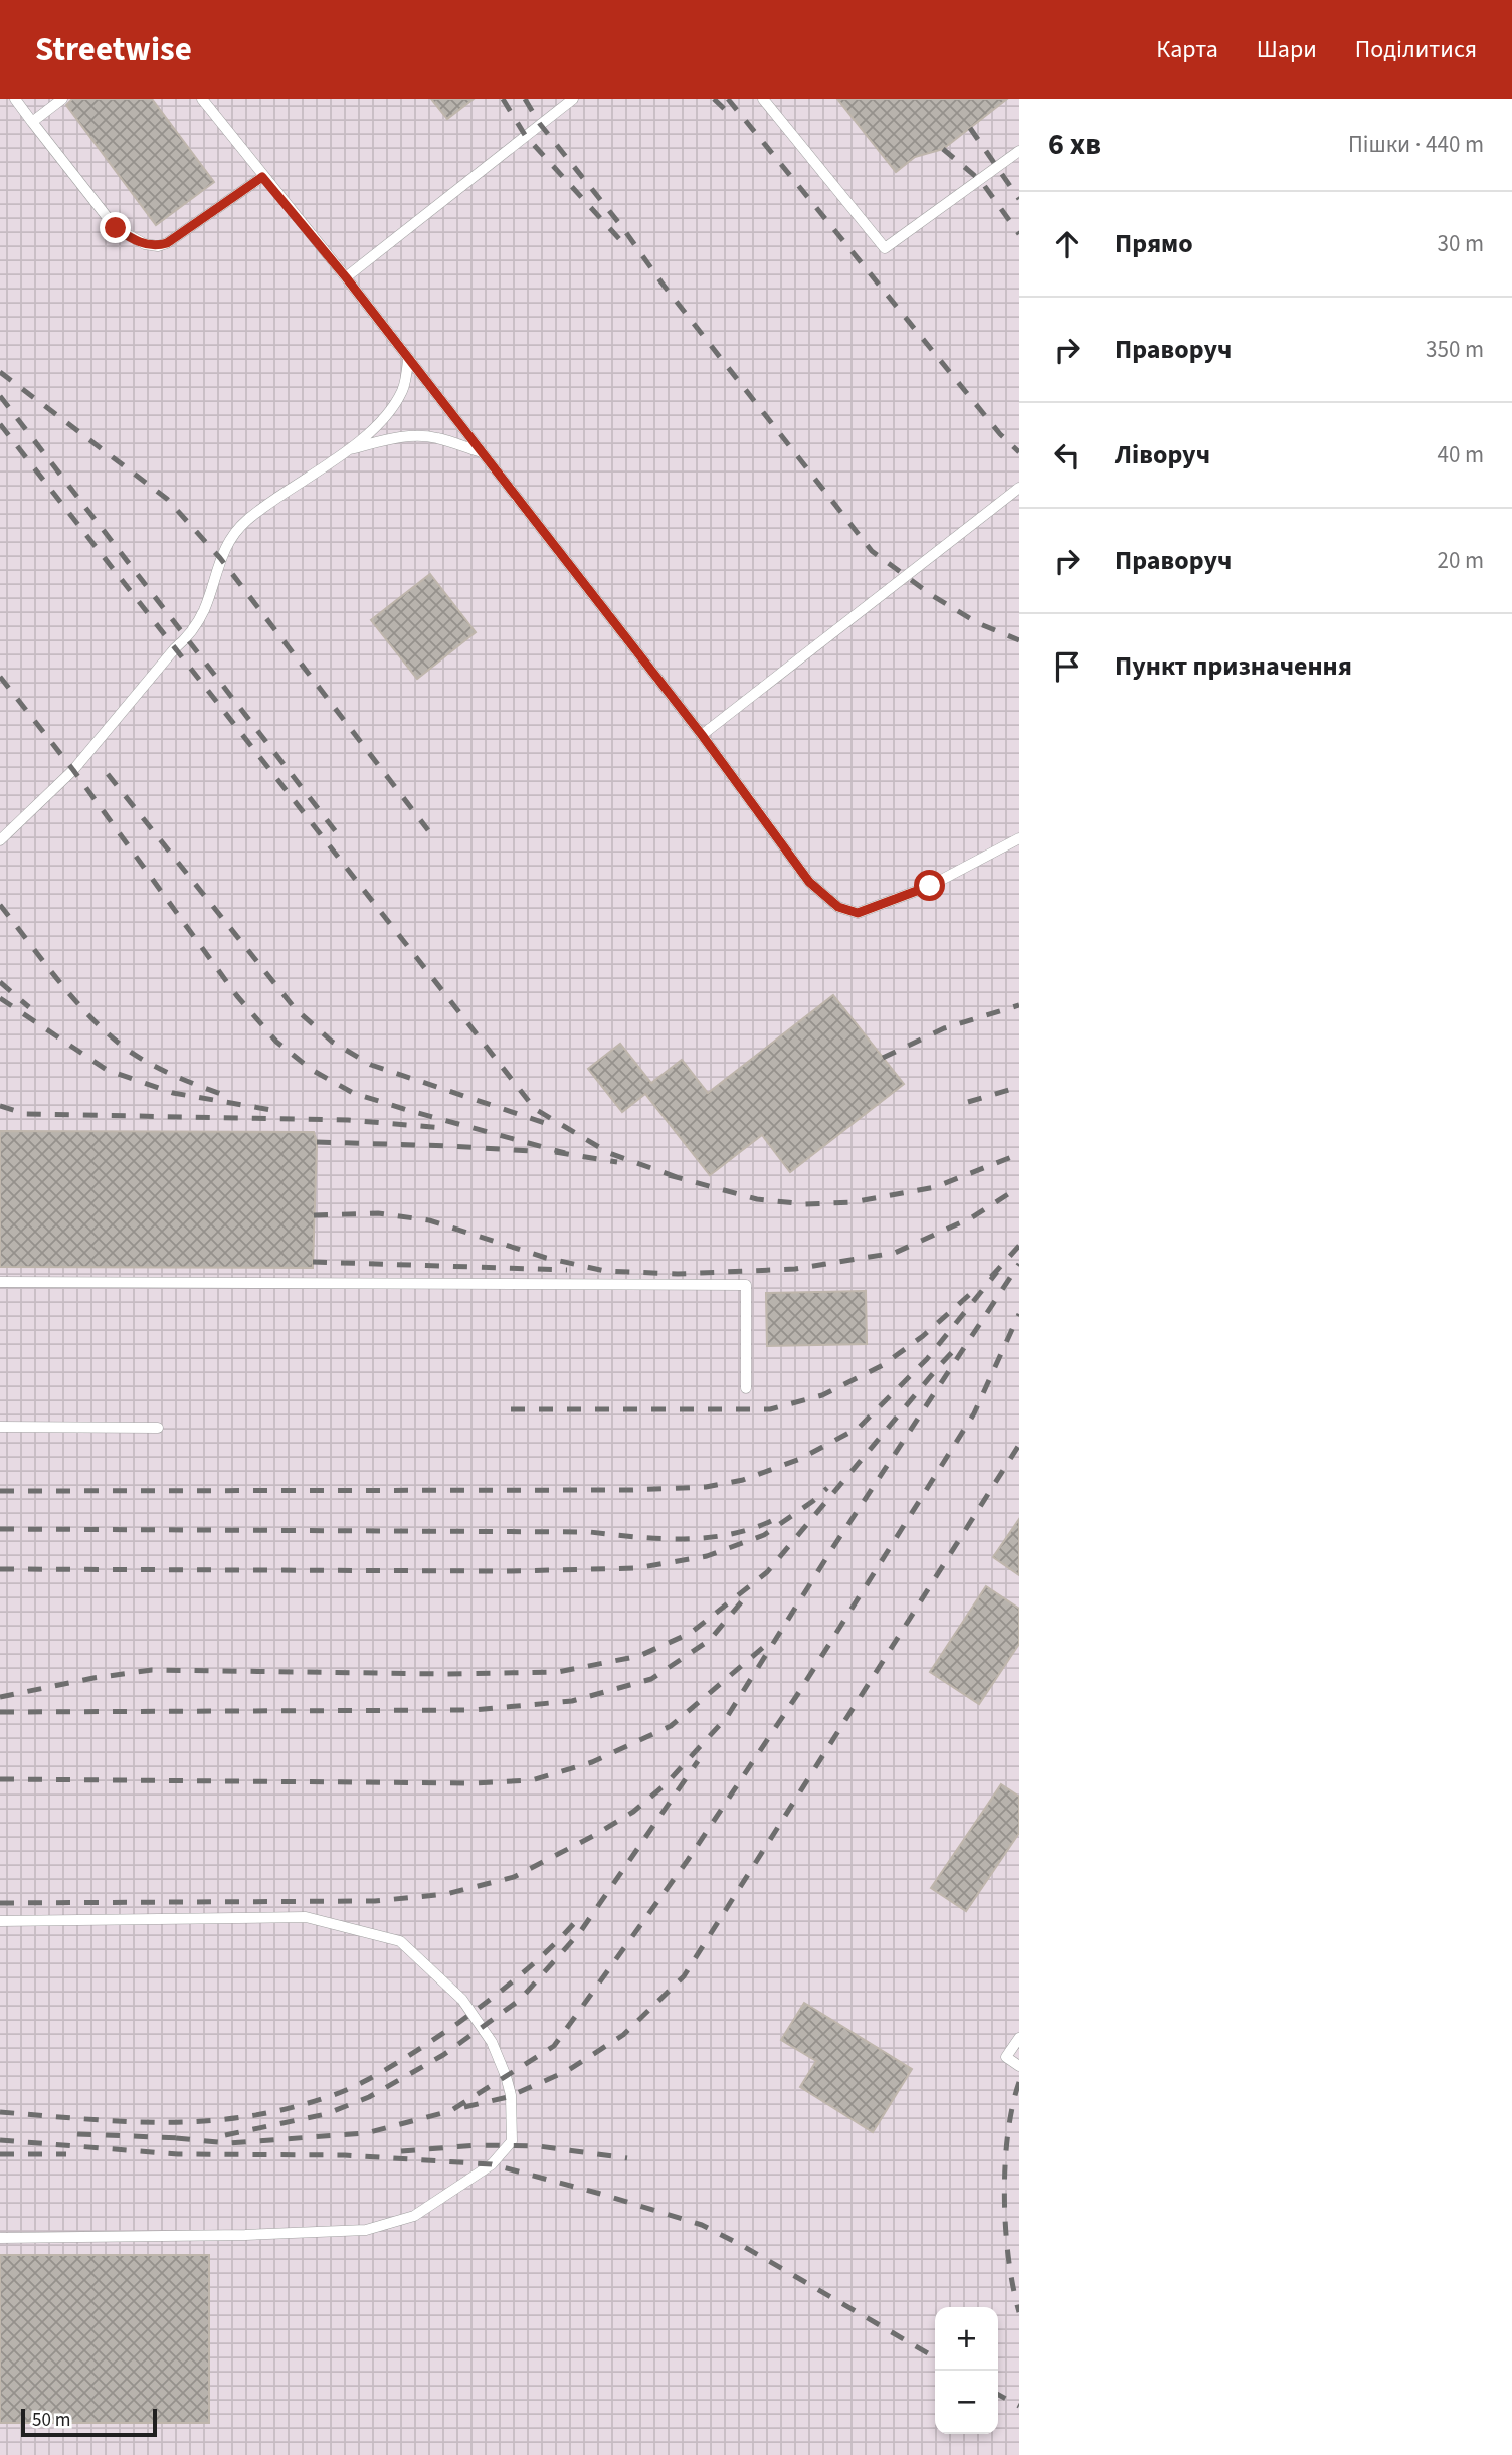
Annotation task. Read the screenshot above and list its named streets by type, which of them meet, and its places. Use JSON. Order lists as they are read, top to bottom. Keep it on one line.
{"scale_bar":"50 m","page":{"header":"Streetwise","nav":["Карта","Шари","Поділитися"],"heading":["6 хв","Пішки · 440 m"],"list":[["Прямо","30 m"],["Праворуч","350 m"],["Ліворуч","40 m"],["Праворуч","20 m"],"Пункт призначення"],"map_buttons":["+","−"],"scale":"50 m"}}
